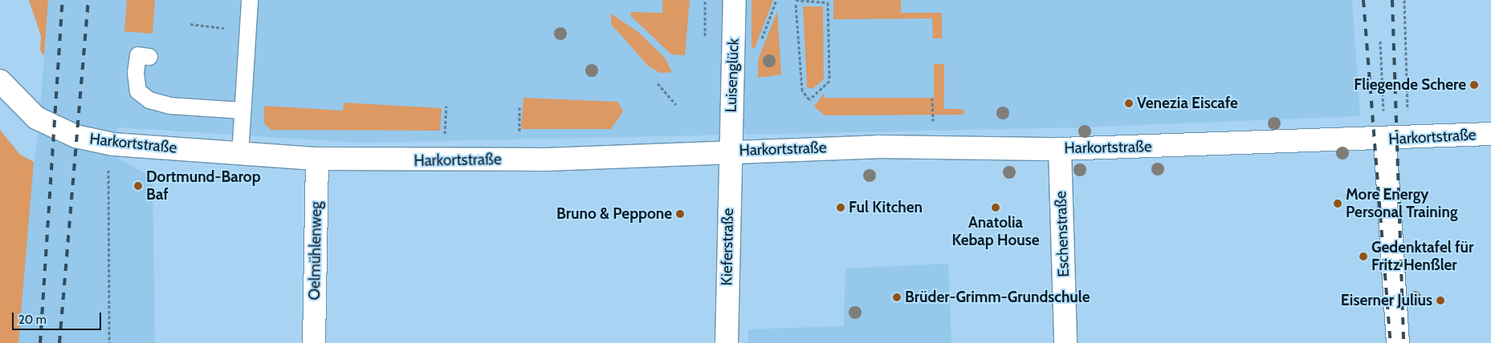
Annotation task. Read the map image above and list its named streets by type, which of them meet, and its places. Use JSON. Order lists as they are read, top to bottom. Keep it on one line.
{"streets":{"street":["Luisenglück","Harkortstraße","Eschenstraße","Kieferstraße","Oelmühlenweg"]},"crossings":[["Luisenglück","Harkortstraße"],["Luisenglück","Kieferstraße"],["Harkortstraße","Eschenstraße"],["Harkortstraße","Kieferstraße"],["Harkortstraße","Oelmühlenweg"]],"places":["Fliegende Schere","Venezia Eiscafe","Dortmund-Barop Baf","More Energy Personal Training","Ful Kitchen","Anatolia Kebap House","Bruno & Peppone","Gedenktafel für Fritz Henßler","Brüder-Grimm-Grundschule","Eiserner Julius"],"scale_bar":"20 m"}
